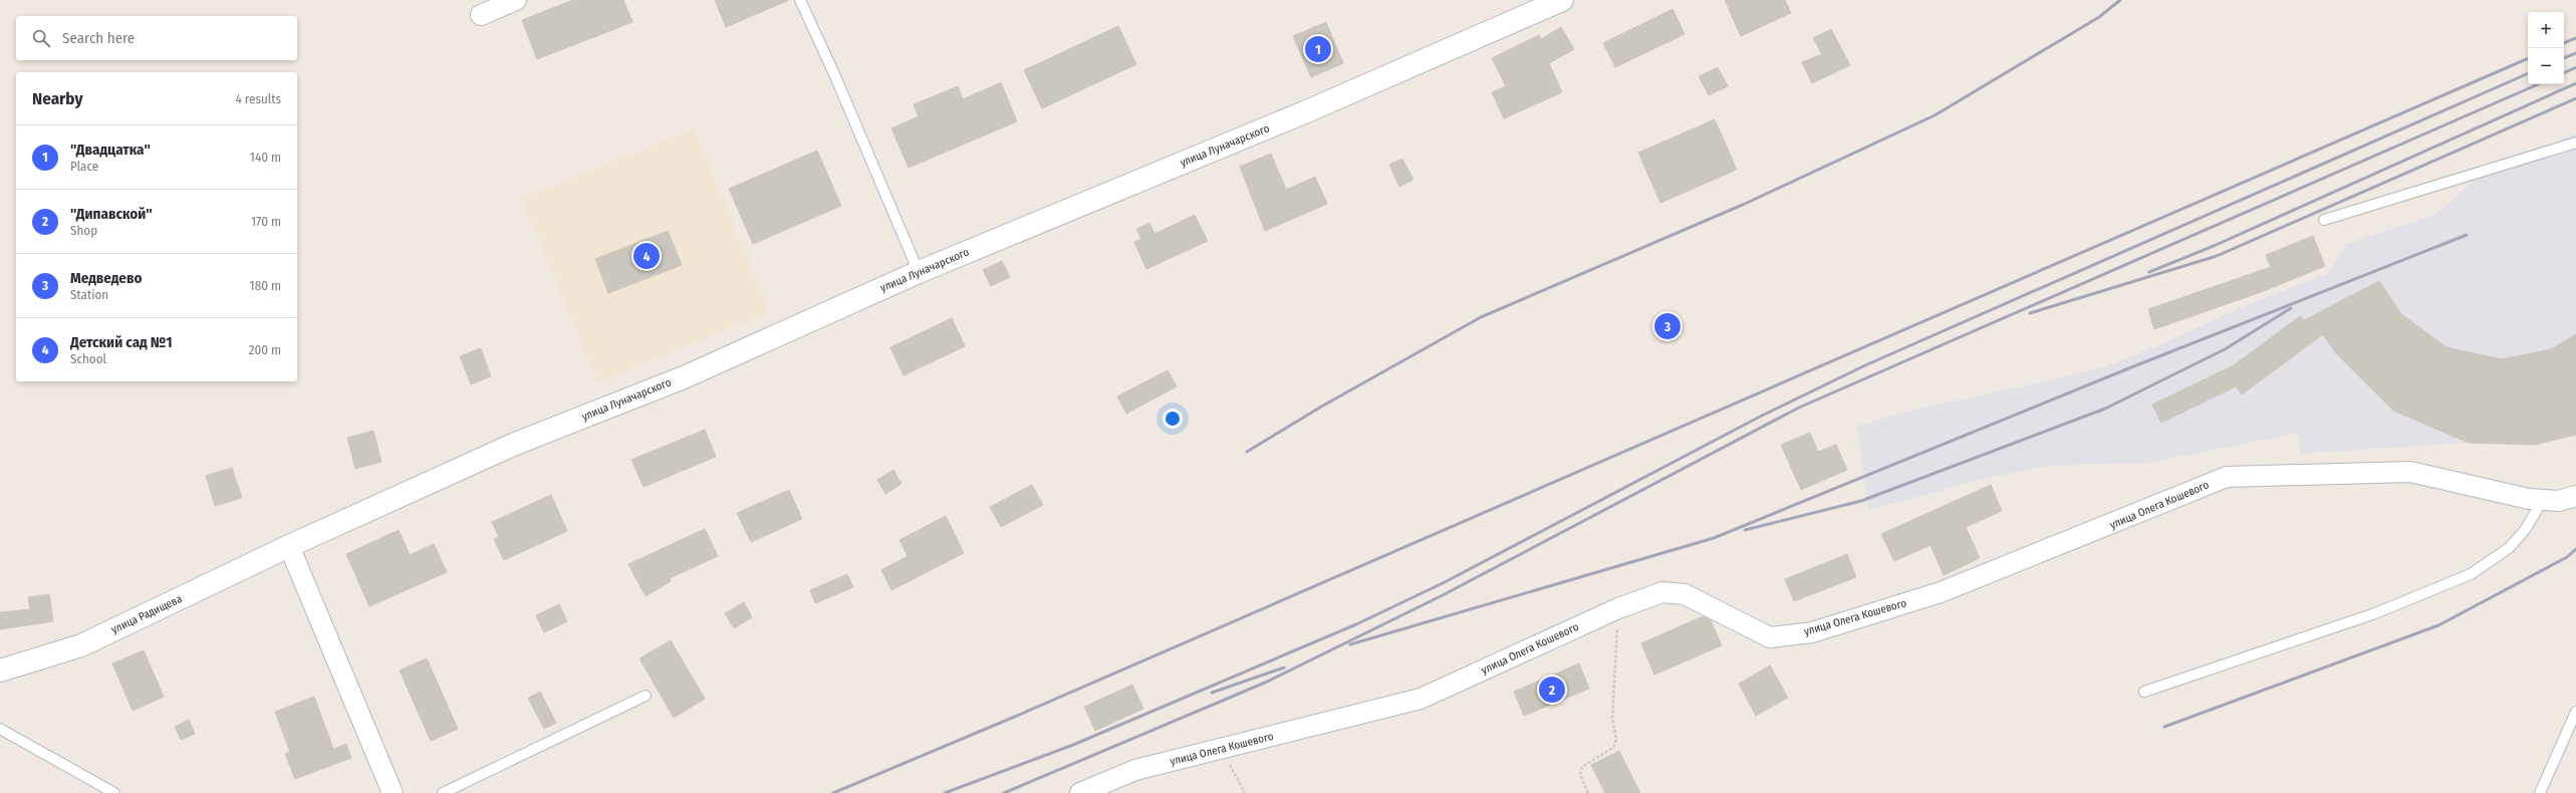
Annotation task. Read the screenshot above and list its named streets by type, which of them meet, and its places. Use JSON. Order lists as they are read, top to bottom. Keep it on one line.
{"streets":{"street":["улица Луначарского","улица Олега Кошевого","улица Радищева"]},"crossings":[["улица Луначарского","улица Радищева"]],"page":{"map_buttons":["+","−"],"search":"Search here","pins":["1","4","3","2"],"heading":["Nearby","4 results"],"list":[{"mark":"1","name":"\"Двадцатка\"","note":"Place","value":"140 m"},{"mark":"2","name":"\"Дипавской\"","note":"Shop","value":"170 m"},{"mark":"3","name":"Медведево","note":"Station","value":"180 m"},{"mark":"4","name":"Детский сад №1","note":"School","value":"200 m"}]}}
